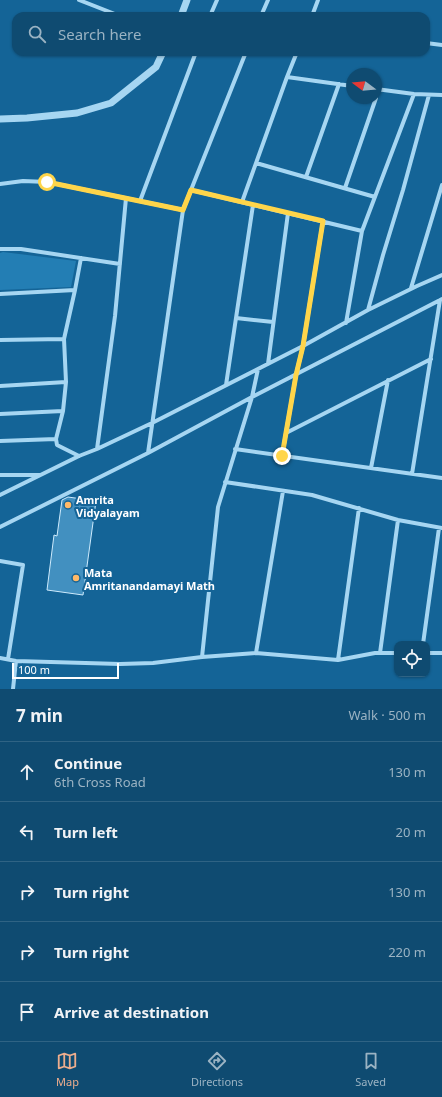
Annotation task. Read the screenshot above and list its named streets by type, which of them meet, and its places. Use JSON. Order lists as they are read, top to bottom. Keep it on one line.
{"places":["Amrita Vidyalayam","Mata Amritanandamayi Math"],"scale_bar":"100 m","north":"left","page":{"search":"Search here","scale":"100 m","heading":["7 min","Walk · 500 m"],"list":[["Continue","6th Cross Road","130 m"],["Turn left","20 m"],["Turn right","130 m"],["Turn right","220 m"],"Arrive at destination"],"nav":["Map","Directions","Saved"]}}
